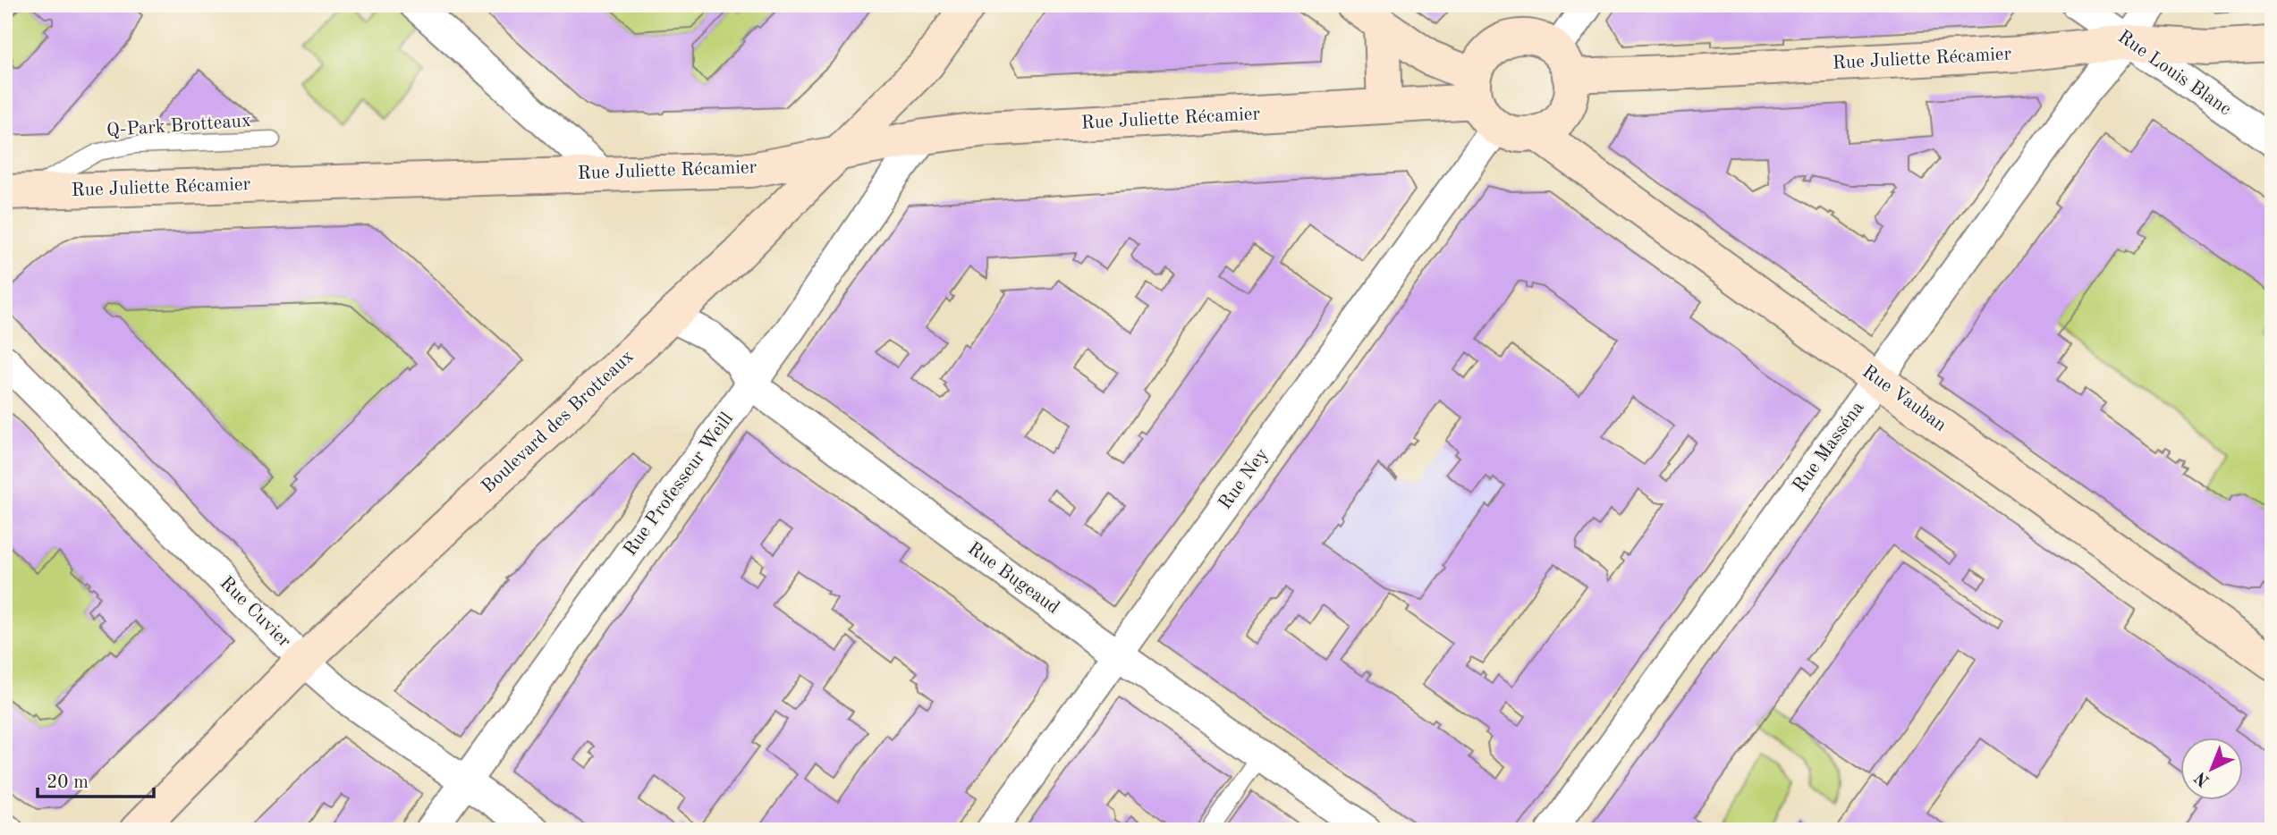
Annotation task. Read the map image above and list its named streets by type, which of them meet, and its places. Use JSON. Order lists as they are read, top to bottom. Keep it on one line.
{"streets":{"main road":["Rue Juliette Récamier","Rue Vauban","Boulevard des Brotteaux"],"street":["Rue Louis Blanc","Rue Masséna","Rue Ney","Rue Professeur Weill","Rue Bugeaud","Rue Cuvier"],"lane":["Q-Park Brotteaux"]},"crossings":[["Rue Juliette Récamier","Rue Louis Blanc"],["Rue Juliette Récamier","Q-Park Brotteaux"],["Rue Juliette Récamier","Rue Vauban"],["Rue Juliette Récamier","Boulevard des Brotteaux"],["Rue Juliette Récamier","Rue Masséna"],["Rue Juliette Récamier","Rue Ney"],["Rue Juliette Récamier","Rue Professeur Weill"],["Rue Louis Blanc","Rue Masséna"],["Rue Vauban","Rue Masséna"],["Rue Vauban","Rue Ney"],["Boulevard des Brotteaux","Rue Bugeaud"],["Boulevard des Brotteaux","Rue Cuvier"],["Rue Ney","Rue Bugeaud"],["Rue Professeur Weill","Rue Bugeaud"],["Rue Professeur Weill","Rue Cuvier"]],"scale_bar":"20 m","north":"bottom left"}
